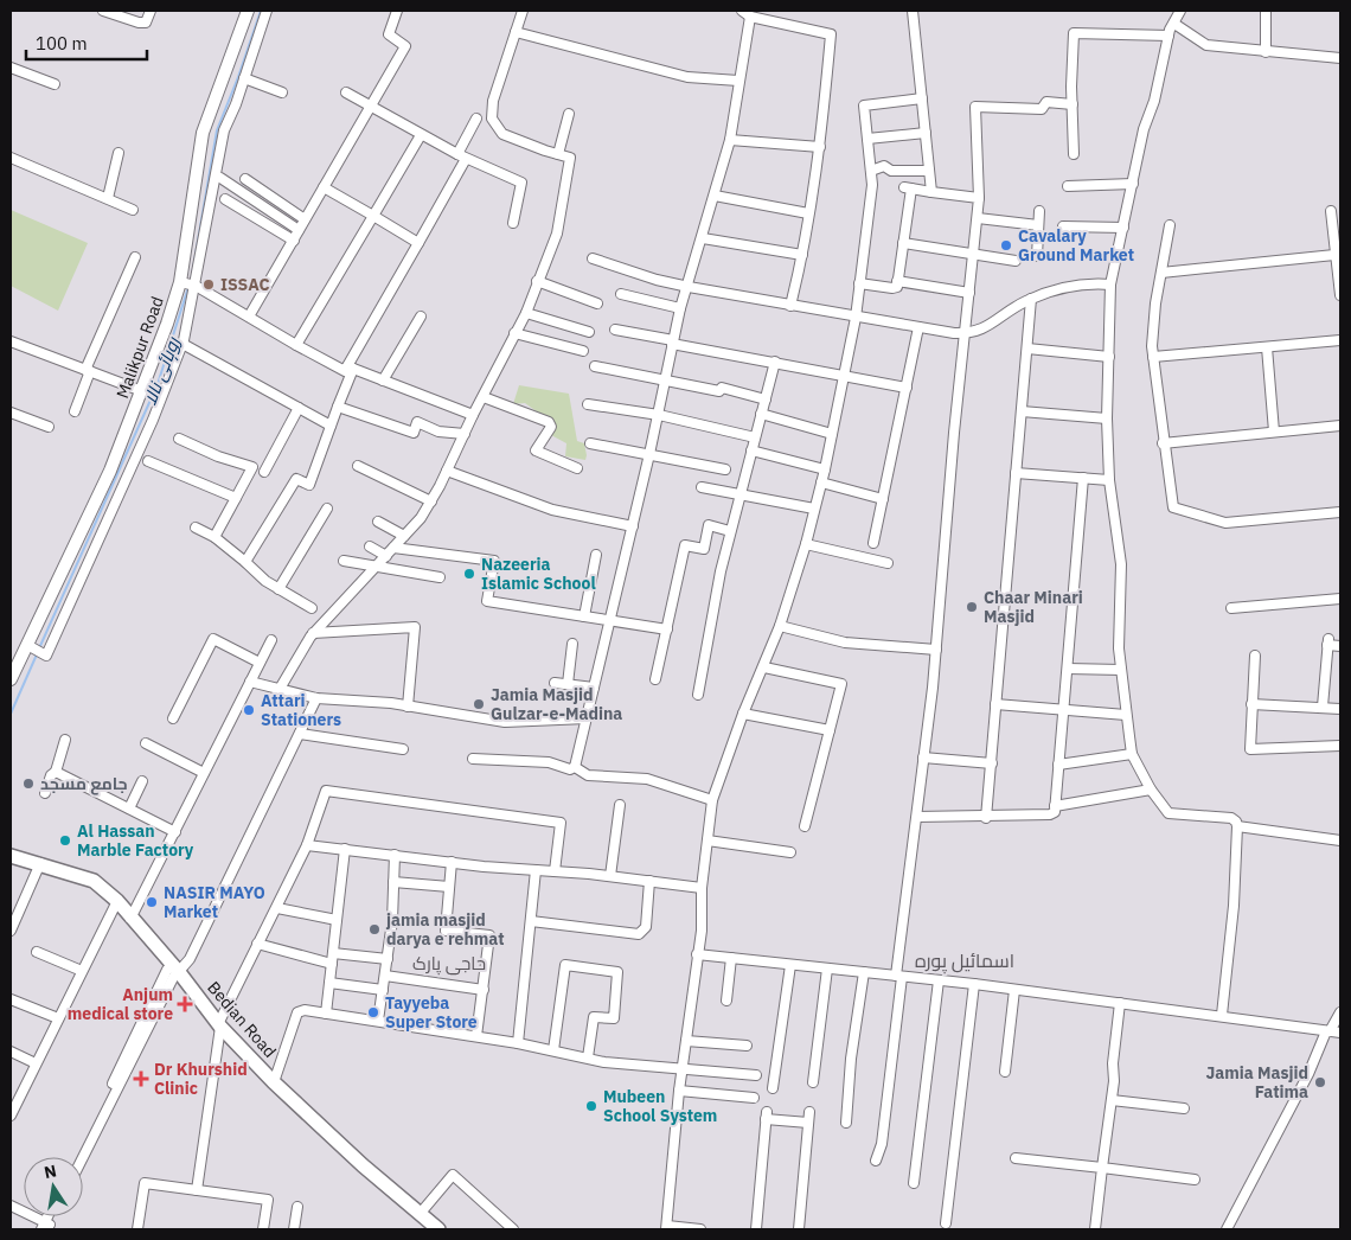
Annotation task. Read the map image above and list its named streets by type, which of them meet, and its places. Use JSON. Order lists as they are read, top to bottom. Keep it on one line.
{"streets":{"main road":["Bedian Road"],"street":["Malikpur Road"]},"districts":["اسمائیل پورہ","حاجی پارک"],"water":["روہائی نالا"],"places":{"other":["Cavalary Ground Market","ISSAC","Nazeeria Islamic School","Chaar Minari Masjid","Jamia Masjid Gulzar-e-Madina","Attari Stationers","جامع مسجد","Al Hassan Marble Factory","NASIR MAYO Market","jamia masjid darya e rehmat","Tayyeba Super Store","Jamia Masjid Fatima","Mubeen School System"],"health":["Anjum medical store","Dr Khurshid Clinic"]},"scale_bar":"100 m","north":"top"}
